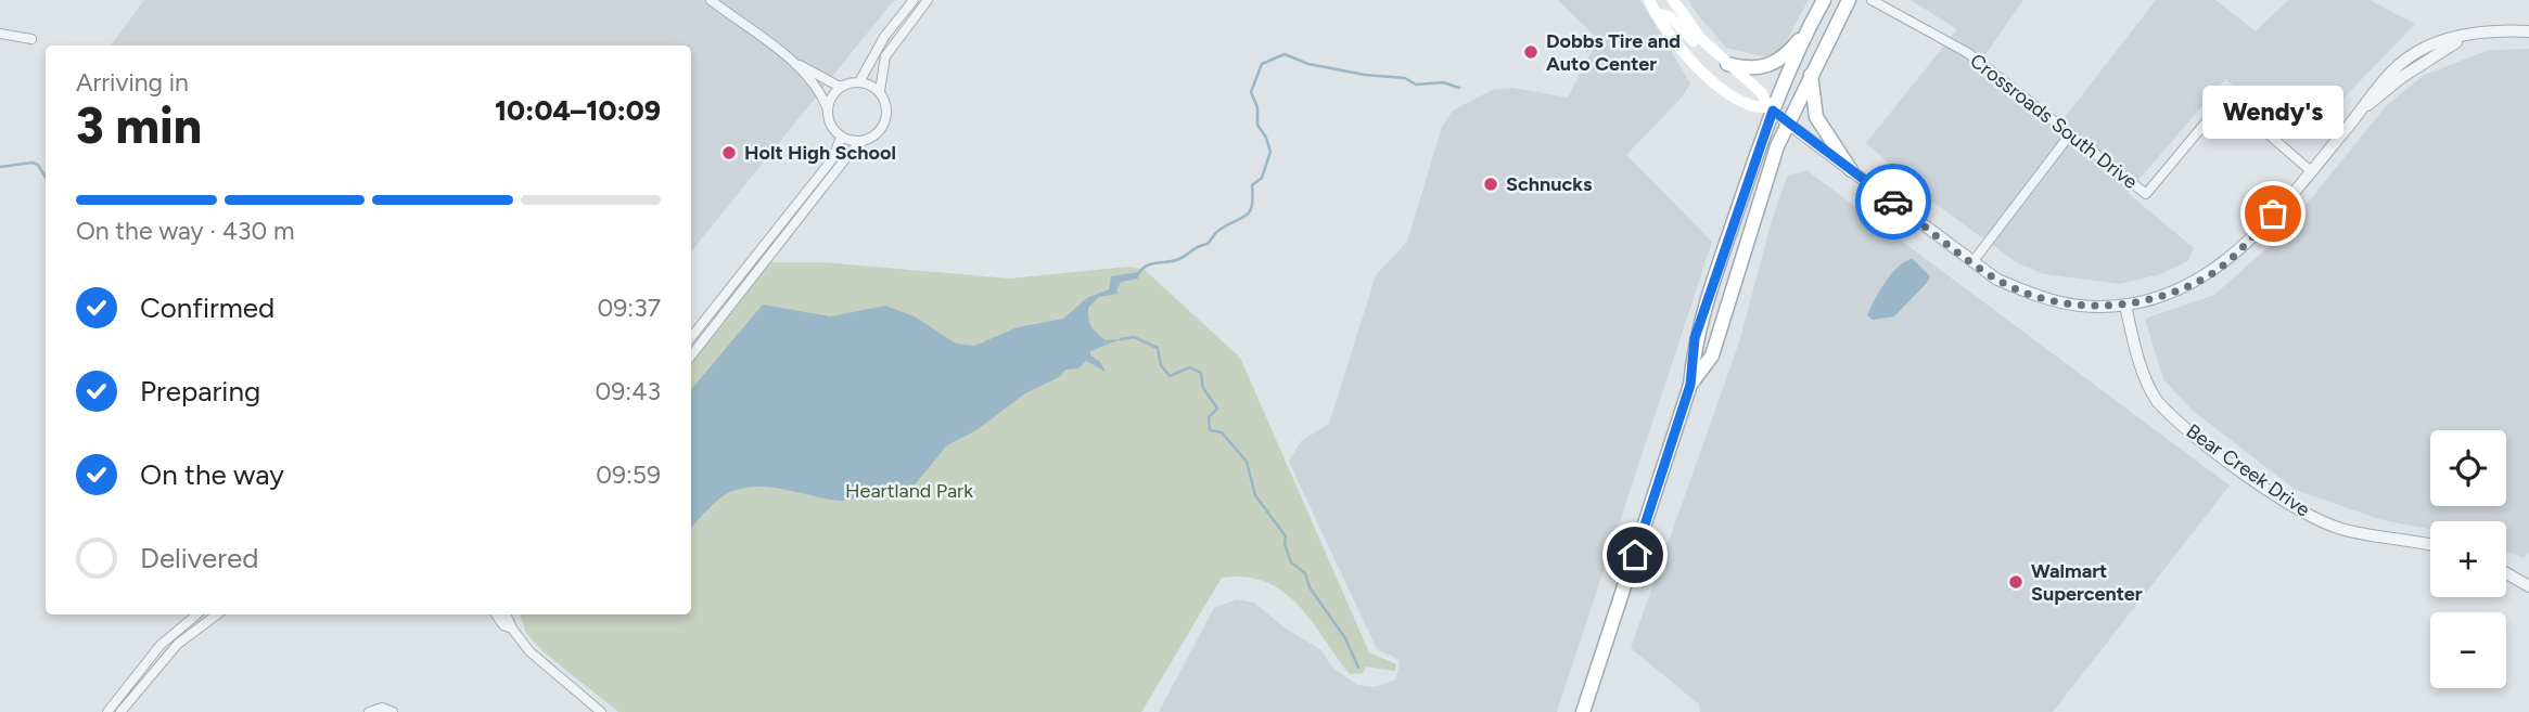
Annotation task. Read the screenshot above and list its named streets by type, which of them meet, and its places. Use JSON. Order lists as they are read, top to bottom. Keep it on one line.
{"streets":{"street":["Crossroads South Drive","Bear Creek Drive"]},"parks":["Heartland Park"],"places":["Dobbs Tire and Auto Center","Holt High School","Schnucks","Wendy's","Walmart Supercenter"],"page":{"heading":["3 min","Arriving in","10:04–10:09"],"bubble":"Wendy's","bar":"On the way · 430 m","list":[["Confirmed","09:37"],["Preparing","09:43"],["On the way","09:59"],"Delivered"],"map_buttons":["+","−"]}}
